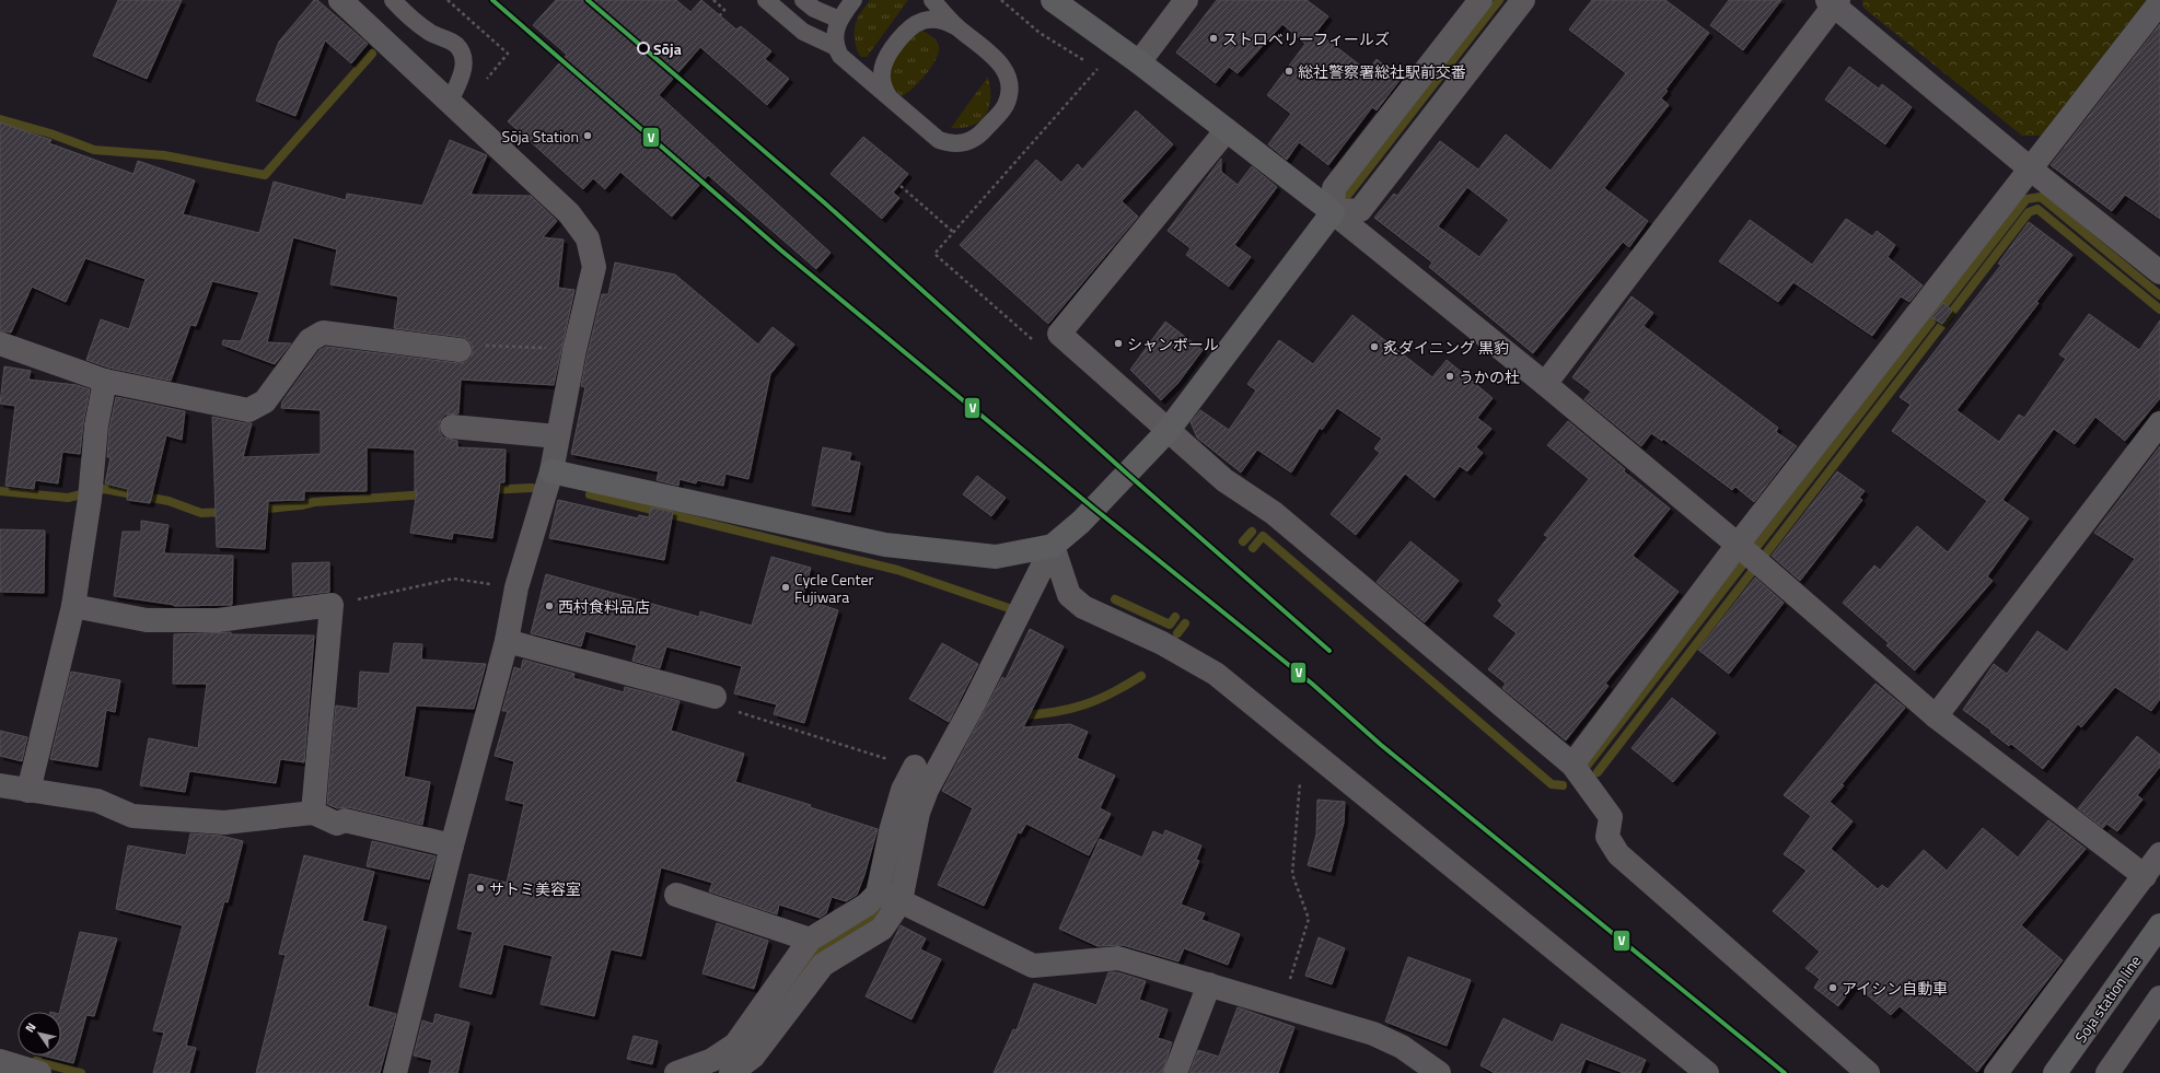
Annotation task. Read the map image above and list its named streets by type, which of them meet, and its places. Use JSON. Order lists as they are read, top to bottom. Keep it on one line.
{"streets":{"street":["Soja station line"]},"places":["ストロベリーフィールズ","Sōja","総社警察署総社駅前交番","Sōja Station","シャンボール","炙ダイニング 黒豹","うかの杜","Cycle Center Fujiwara","西村食料品店","サトミ美容室","アイシン自動車"],"lines":["transit line V"],"north":"top left"}
